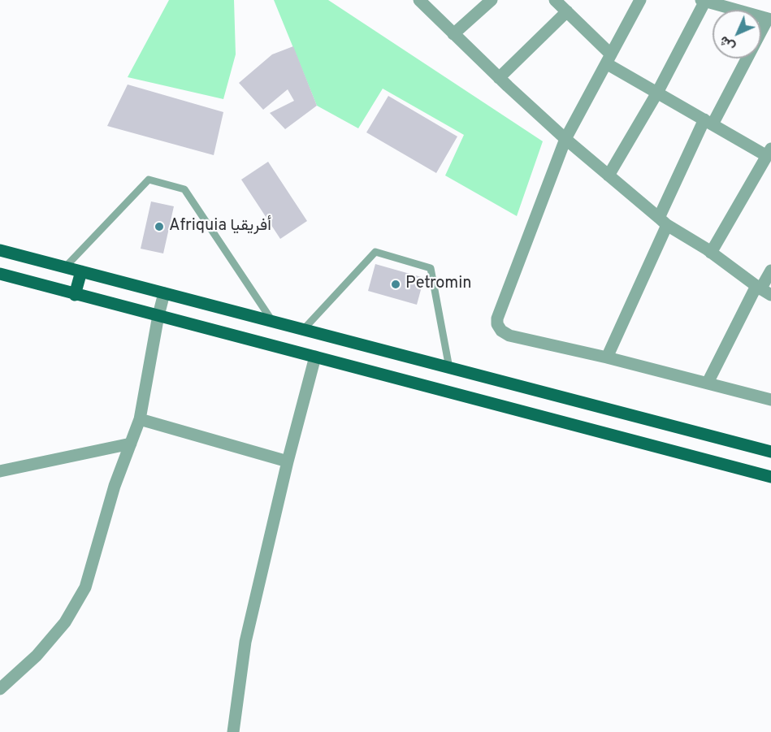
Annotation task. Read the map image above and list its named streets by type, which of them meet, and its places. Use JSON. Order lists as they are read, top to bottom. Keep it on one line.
{"places":["Afriquia أفريقيا","Petromin"],"north":"bottom left"}
